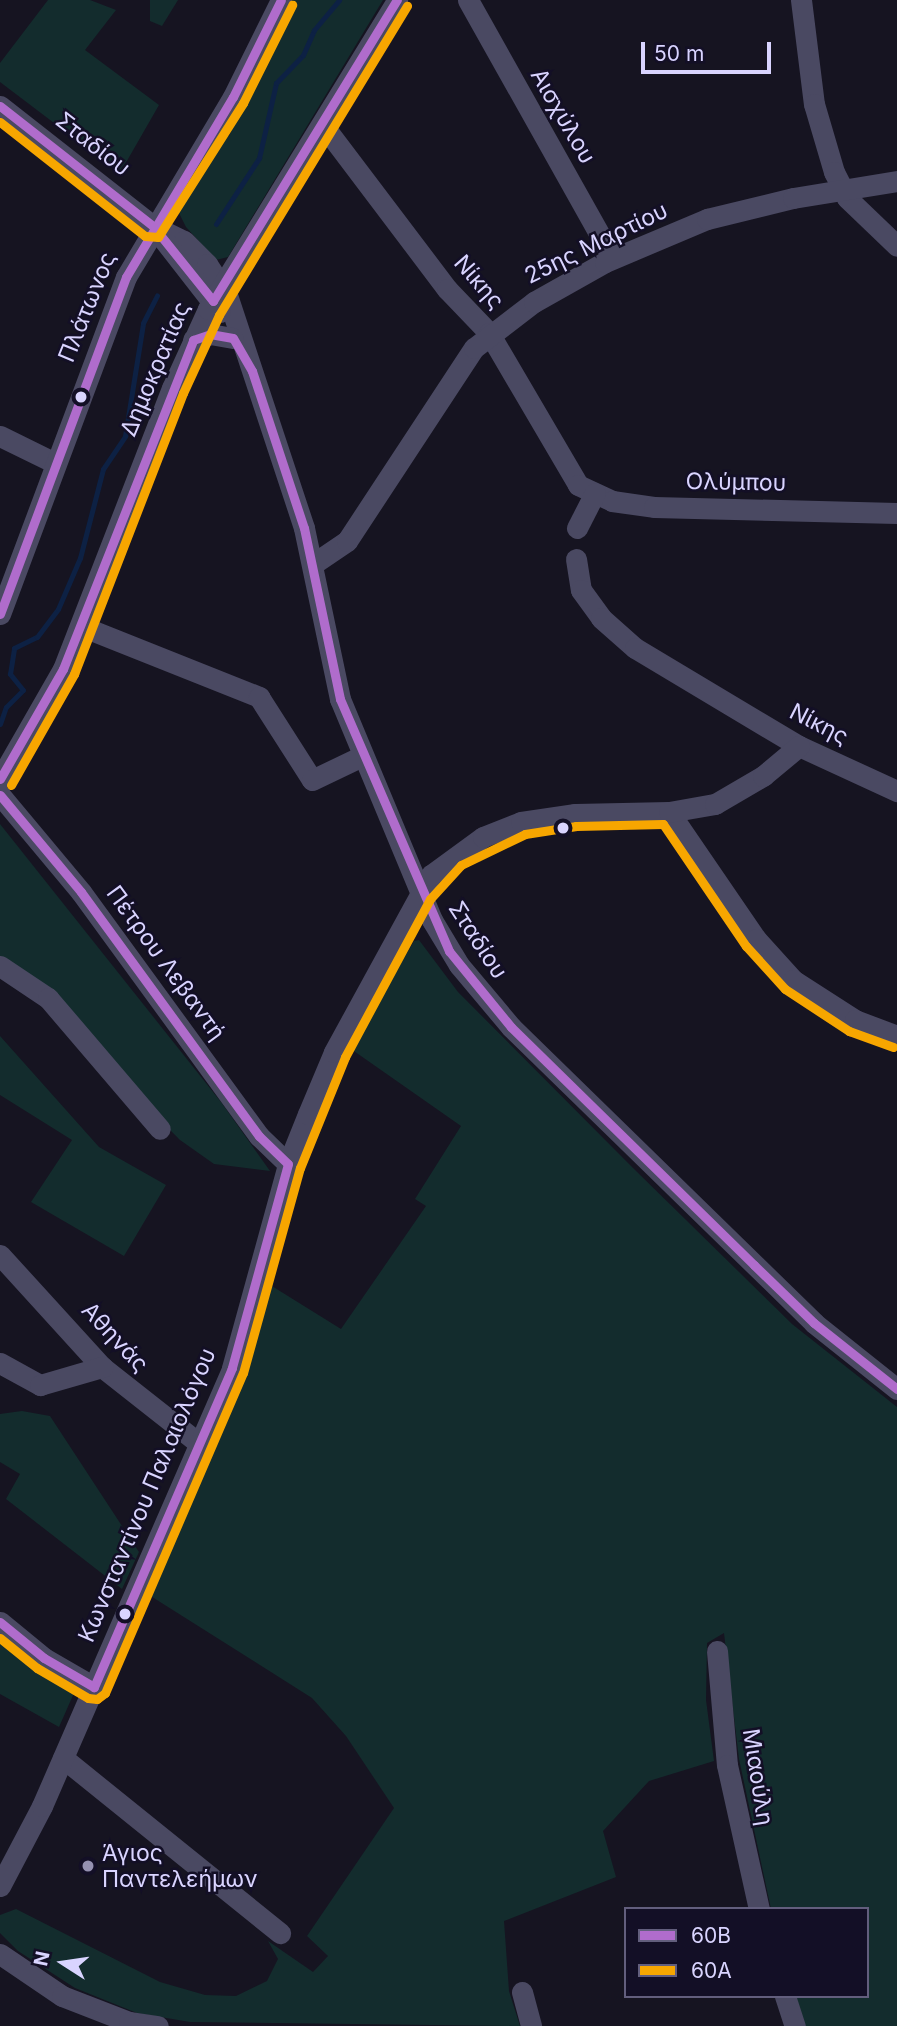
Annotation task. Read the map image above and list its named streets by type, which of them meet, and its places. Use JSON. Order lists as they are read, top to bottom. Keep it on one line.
{"streets":{"street":["Αισχύλου","Σταδίου","25ης Μαρτίου","Νίκης","Πλάτωνος","Δημοκρατίας","Ολύμπου","Πέτρου Λεβαντή","Αθηνάς","Κωνσταντίνου Παλαιολόγου","Μιαούλη"]},"crossings":[["Αισχύλου","25ης Μαρτίου"],["Σταδίου","25ης Μαρτίου"],["Σταδίου","Πλάτωνος"],["Σταδίου","Δημοκρατίας"],["Σταδίου","Κωνσταντίνου Παλαιολόγου"],["25ης Μαρτίου","Νίκης"],["Νίκης","Δημοκρατίας"],["Νίκης","Ολύμπου"],["Νίκης","Κωνσταντίνου Παλαιολόγου"],["Πέτρου Λεβαντή","Κωνσταντίνου Παλαιολόγου"],["Αθηνάς","Κωνσταντίνου Παλαιολόγου"]],"places":["Άγιος Παντελεήμων"],"lines":["transit line 60Β","transit line 60Α"],"legend":["60Β","60Α"],"scale_bar":"50 m","north":"left"}
